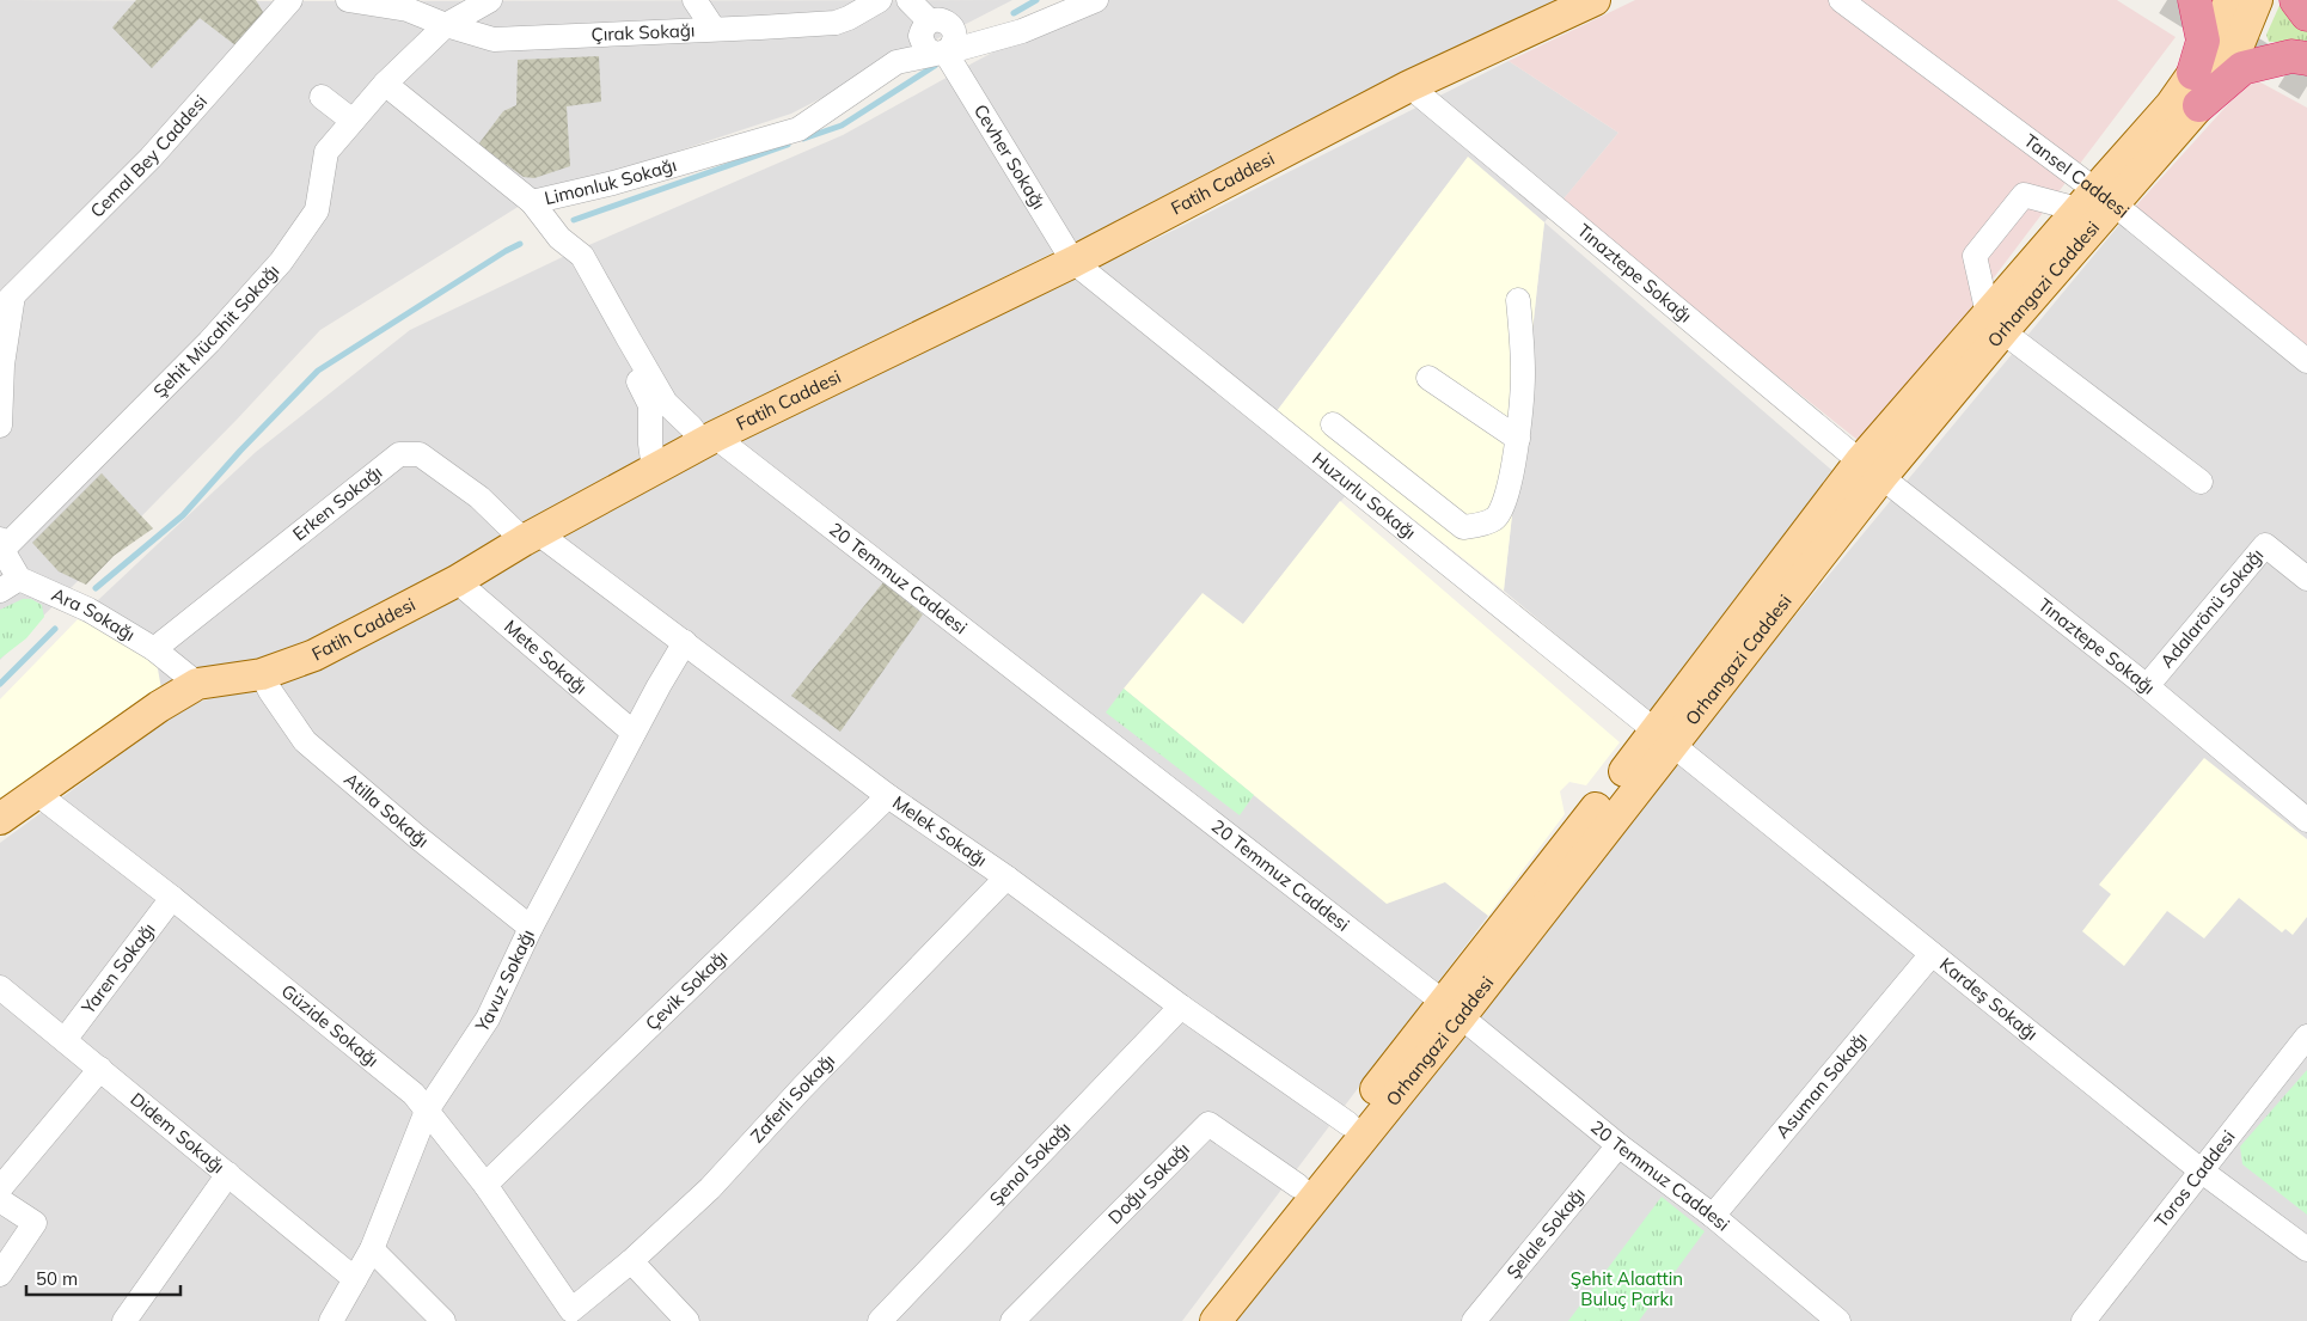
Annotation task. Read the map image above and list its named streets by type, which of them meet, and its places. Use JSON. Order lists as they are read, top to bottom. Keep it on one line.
{"streets":{"main road":["Fatih Caddesi","Orhangazi Caddesi"],"street":["Çırak Sokağı","Cemal Bey Caddesi","Cevher Sokağı","Tansel Caddesi","Limonluk Sokağı","Tınaztepe Sokağı","Şehit Mücahit Sokağı","Huzurlu Sokağı","Erken Sokağı","20 Temmuz Caddesi","Adalarönü Sokağı","Ara Sokağı","Mete Sokağı","Atilla Sokağı","Melek Sokağı","Yaren Sokağı","Yavuz Sokağı","Çevik Sokağı","Kardeş Sokağı","Güzide Sokağı","Asuman Sokağı","Zaferli Sokağı","Didem Sokağı","Şenol Sokağı","Toros Caddesi","Doğu Sokağı","Şelale Sokağı"]},"crossings":[["Cevher Sokağı","Limonluk Sokağı"],["Cevher Sokağı","Fatih Caddesi"],["Cevher Sokağı","Huzurlu Sokağı"],["Tansel Caddesi","Orhangazi Caddesi"],["Limonluk Sokağı","Şehit Mücahit Sokağı"],["Fatih Caddesi","Tınaztepe Sokağı"],["Fatih Caddesi","Huzurlu Sokağı"],["Fatih Caddesi","Erken Sokağı"],["Fatih Caddesi","20 Temmuz Caddesi"],["Fatih Caddesi","Ara Sokağı"],["Fatih Caddesi","Mete Sokağı"],["Fatih Caddesi","Atilla Sokağı"],["Fatih Caddesi","Melek Sokağı"],["Fatih Caddesi","Güzide Sokağı"],["Tınaztepe Sokağı","Orhangazi Caddesi"],["Tınaztepe Sokağı","Adalarönü Sokağı"],["Orhangazi Caddesi","Huzurlu Sokağı"],["Orhangazi Caddesi","20 Temmuz Caddesi"],["Orhangazi Caddesi","Melek Sokağı"],["Orhangazi Caddesi","Kardeş Sokağı"],["Orhangazi Caddesi","Doğu Sokağı"],["Şehit Mücahit Sokağı","Ara Sokağı"],["Huzurlu Sokağı","Kardeş Sokağı"],["Erken Sokağı","Ara Sokağı"],["Erken Sokağı","Melek Sokağı"],["20 Temmuz Caddesi","Asuman Sokağı"],["20 Temmuz Caddesi","Şelale Sokağı"],["Mete Sokağı","Yavuz Sokağı"],["Atilla Sokağı","Yavuz Sokağı"],["Melek Sokağı","Yavuz Sokağı"],["Melek Sokağı","Çevik Sokağı"],["Melek Sokağı","Zaferli Sokağı"],["Melek Sokağı","Şenol Sokağı"],["Yaren Sokağı","Güzide Sokağı"],["Yaren Sokağı","Didem Sokağı"],["Yavuz Sokağı","Güzide Sokağı"],["Yavuz Sokağı","Didem Sokağı"],["Çevik Sokağı","Güzide Sokağı"],["Kardeş Sokağı","Asuman Sokağı"],["Kardeş Sokağı","Toros Caddesi"],["Güzide Sokağı","Zaferli Sokağı"]],"parks":["Şehit Alaattin Buluç Parkı"],"scale_bar":"50 m"}
